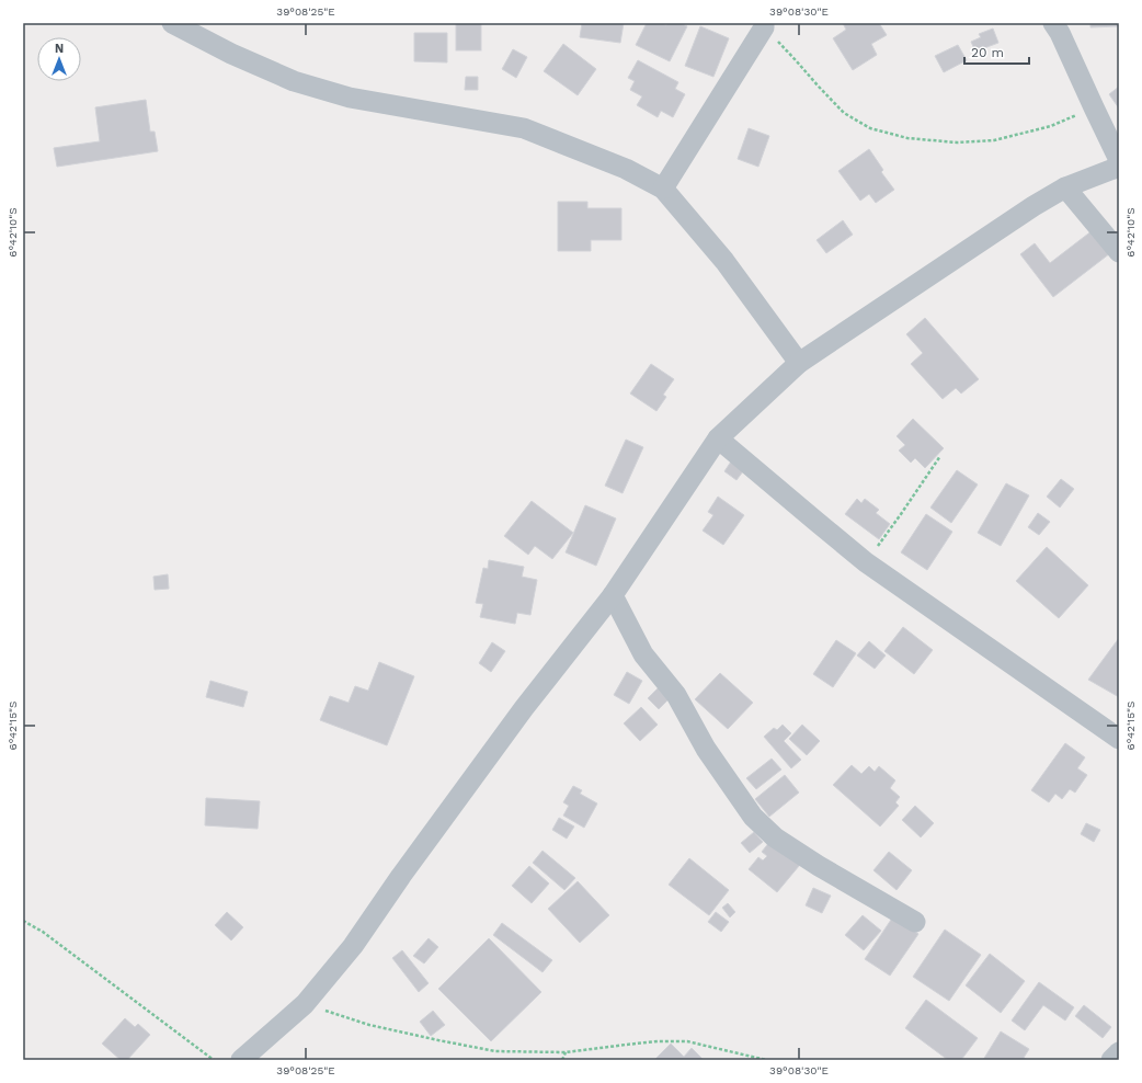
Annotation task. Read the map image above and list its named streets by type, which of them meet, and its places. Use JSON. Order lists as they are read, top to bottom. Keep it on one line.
{"scale_bar":"20 m","north":"top","coordinates":["39°08'25\"E","39°08'30\"E","6°42'10\"S","6°42'15\"S"]}
